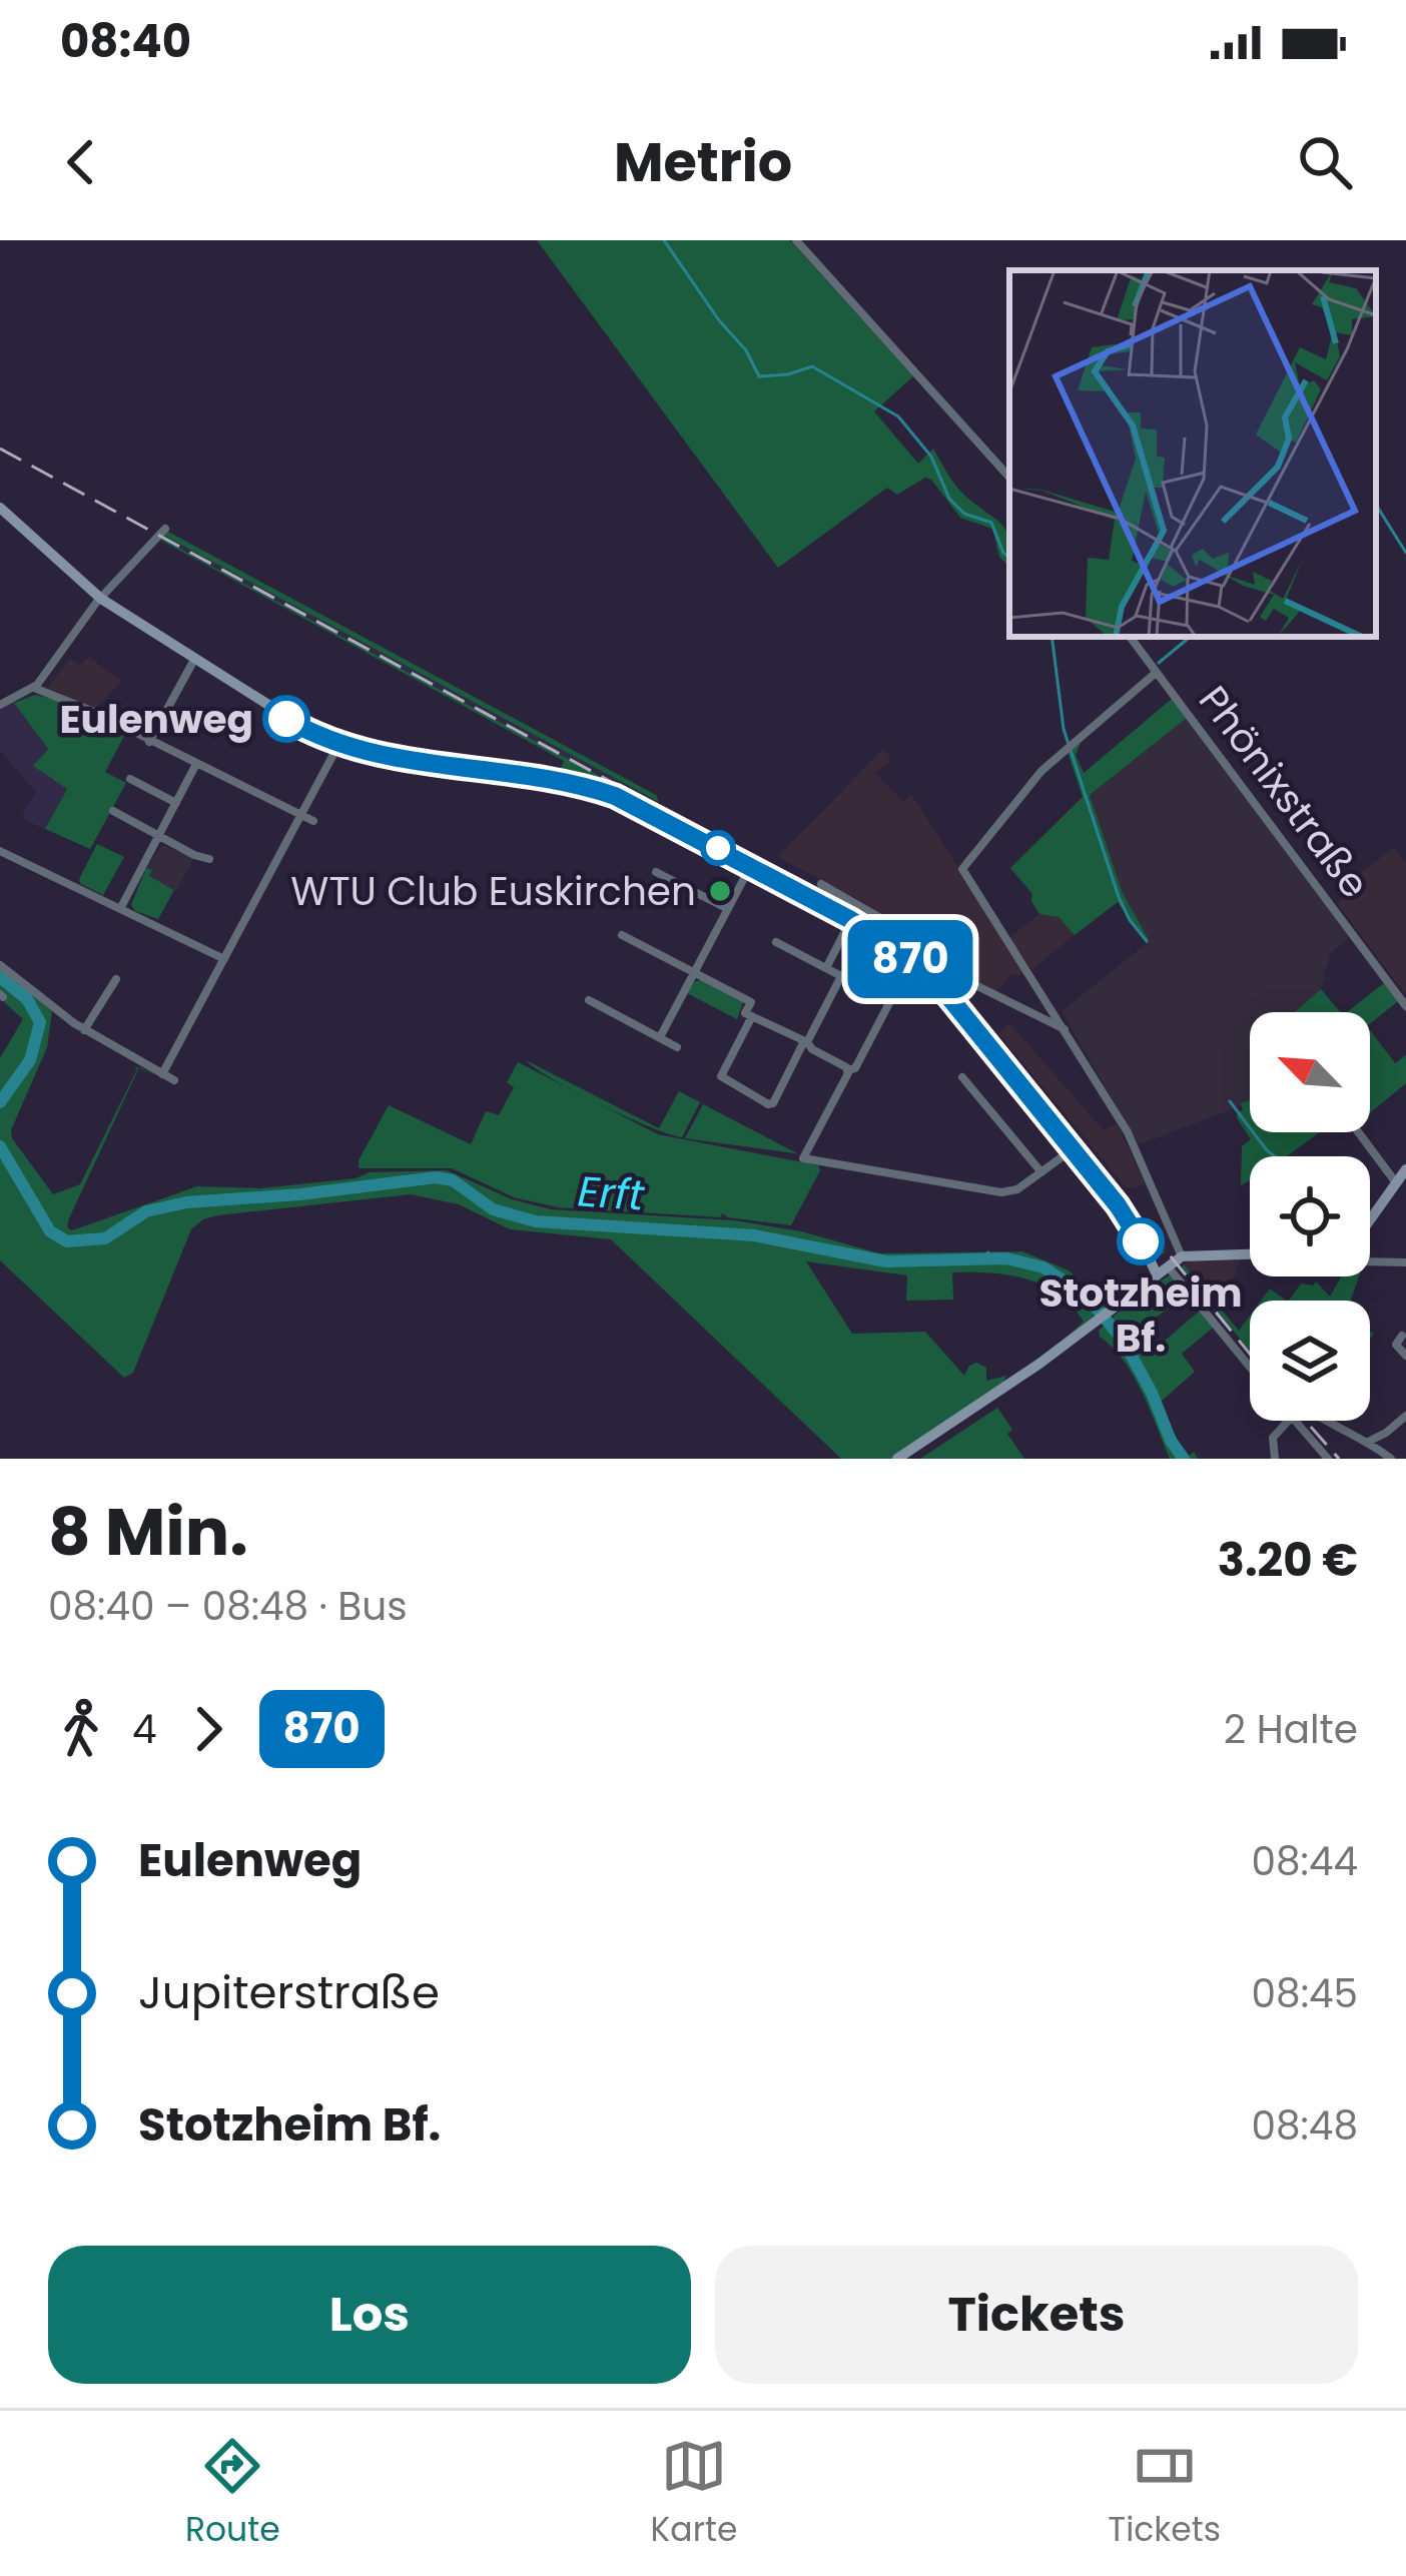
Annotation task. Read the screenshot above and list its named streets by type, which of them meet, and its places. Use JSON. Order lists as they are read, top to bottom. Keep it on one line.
{"streets":{"street":["Phönixstraße"]},"water":["Erft"],"places":["Eulenweg","WTU Club Euskirchen","Stotzheim Bf."],"lines":["bus line 870"],"north":"top left","page":{"status":"08:40","header":"Metrio","on_map":"870","heading":["8 Min.","08:40 – 08:48 · Bus","3.20 €"],"legs":["4","870","2 Halte"],"list":[{"name":"Eulenweg","value":"08:44"},{"name":"Jupiterstraße","value":"08:45"},{"name":"Stotzheim Bf.","value":"08:48"}],"buttons":["Los","Tickets"],"tabs":["Route","Karte","Tickets"]}}
